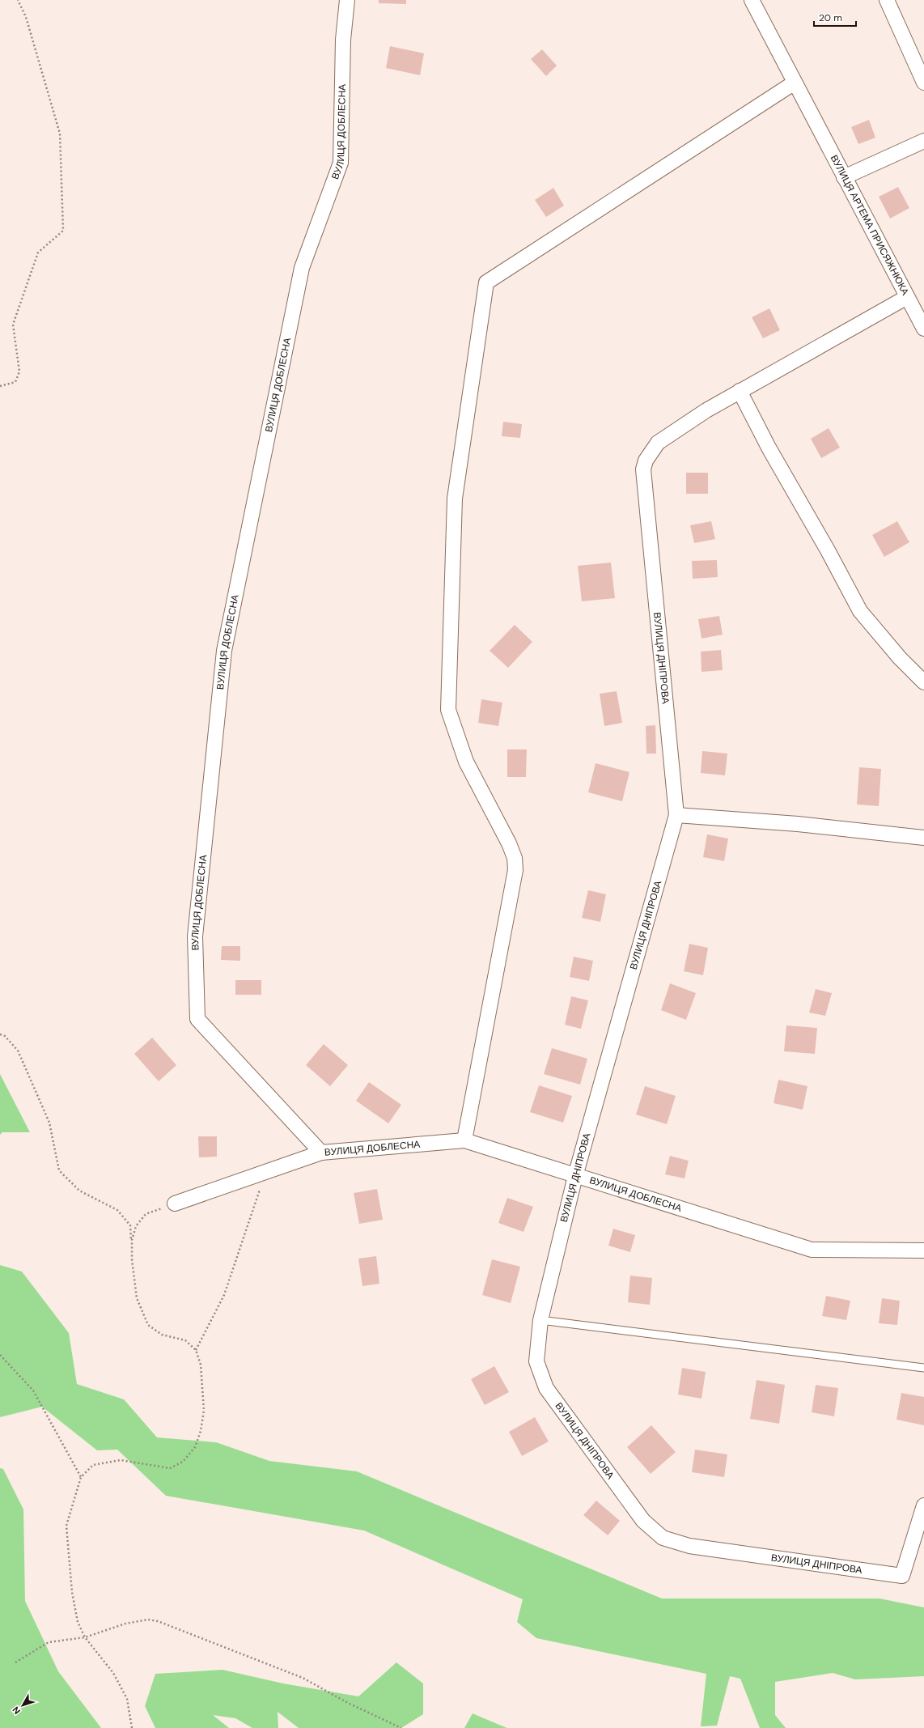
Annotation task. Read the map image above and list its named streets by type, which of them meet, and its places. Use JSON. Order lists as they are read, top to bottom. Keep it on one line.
{"streets":{"street":["ВУЛИЦЯ ДОБЛЕСНА","ВУЛИЦЯ АРТЕМА ПРИСЯЖНЮКА","ВУЛИЦЯ ДНІПРОВА"]},"crossings":[["ВУЛИЦЯ ДОБЛЕСНА","ВУЛИЦЯ ДНІПРОВА"],["ВУЛИЦЯ АРТЕМА ПРИСЯЖНЮКА","ВУЛИЦЯ ДНІПРОВА"]],"scale_bar":"20 m","north":"bottom left"}
